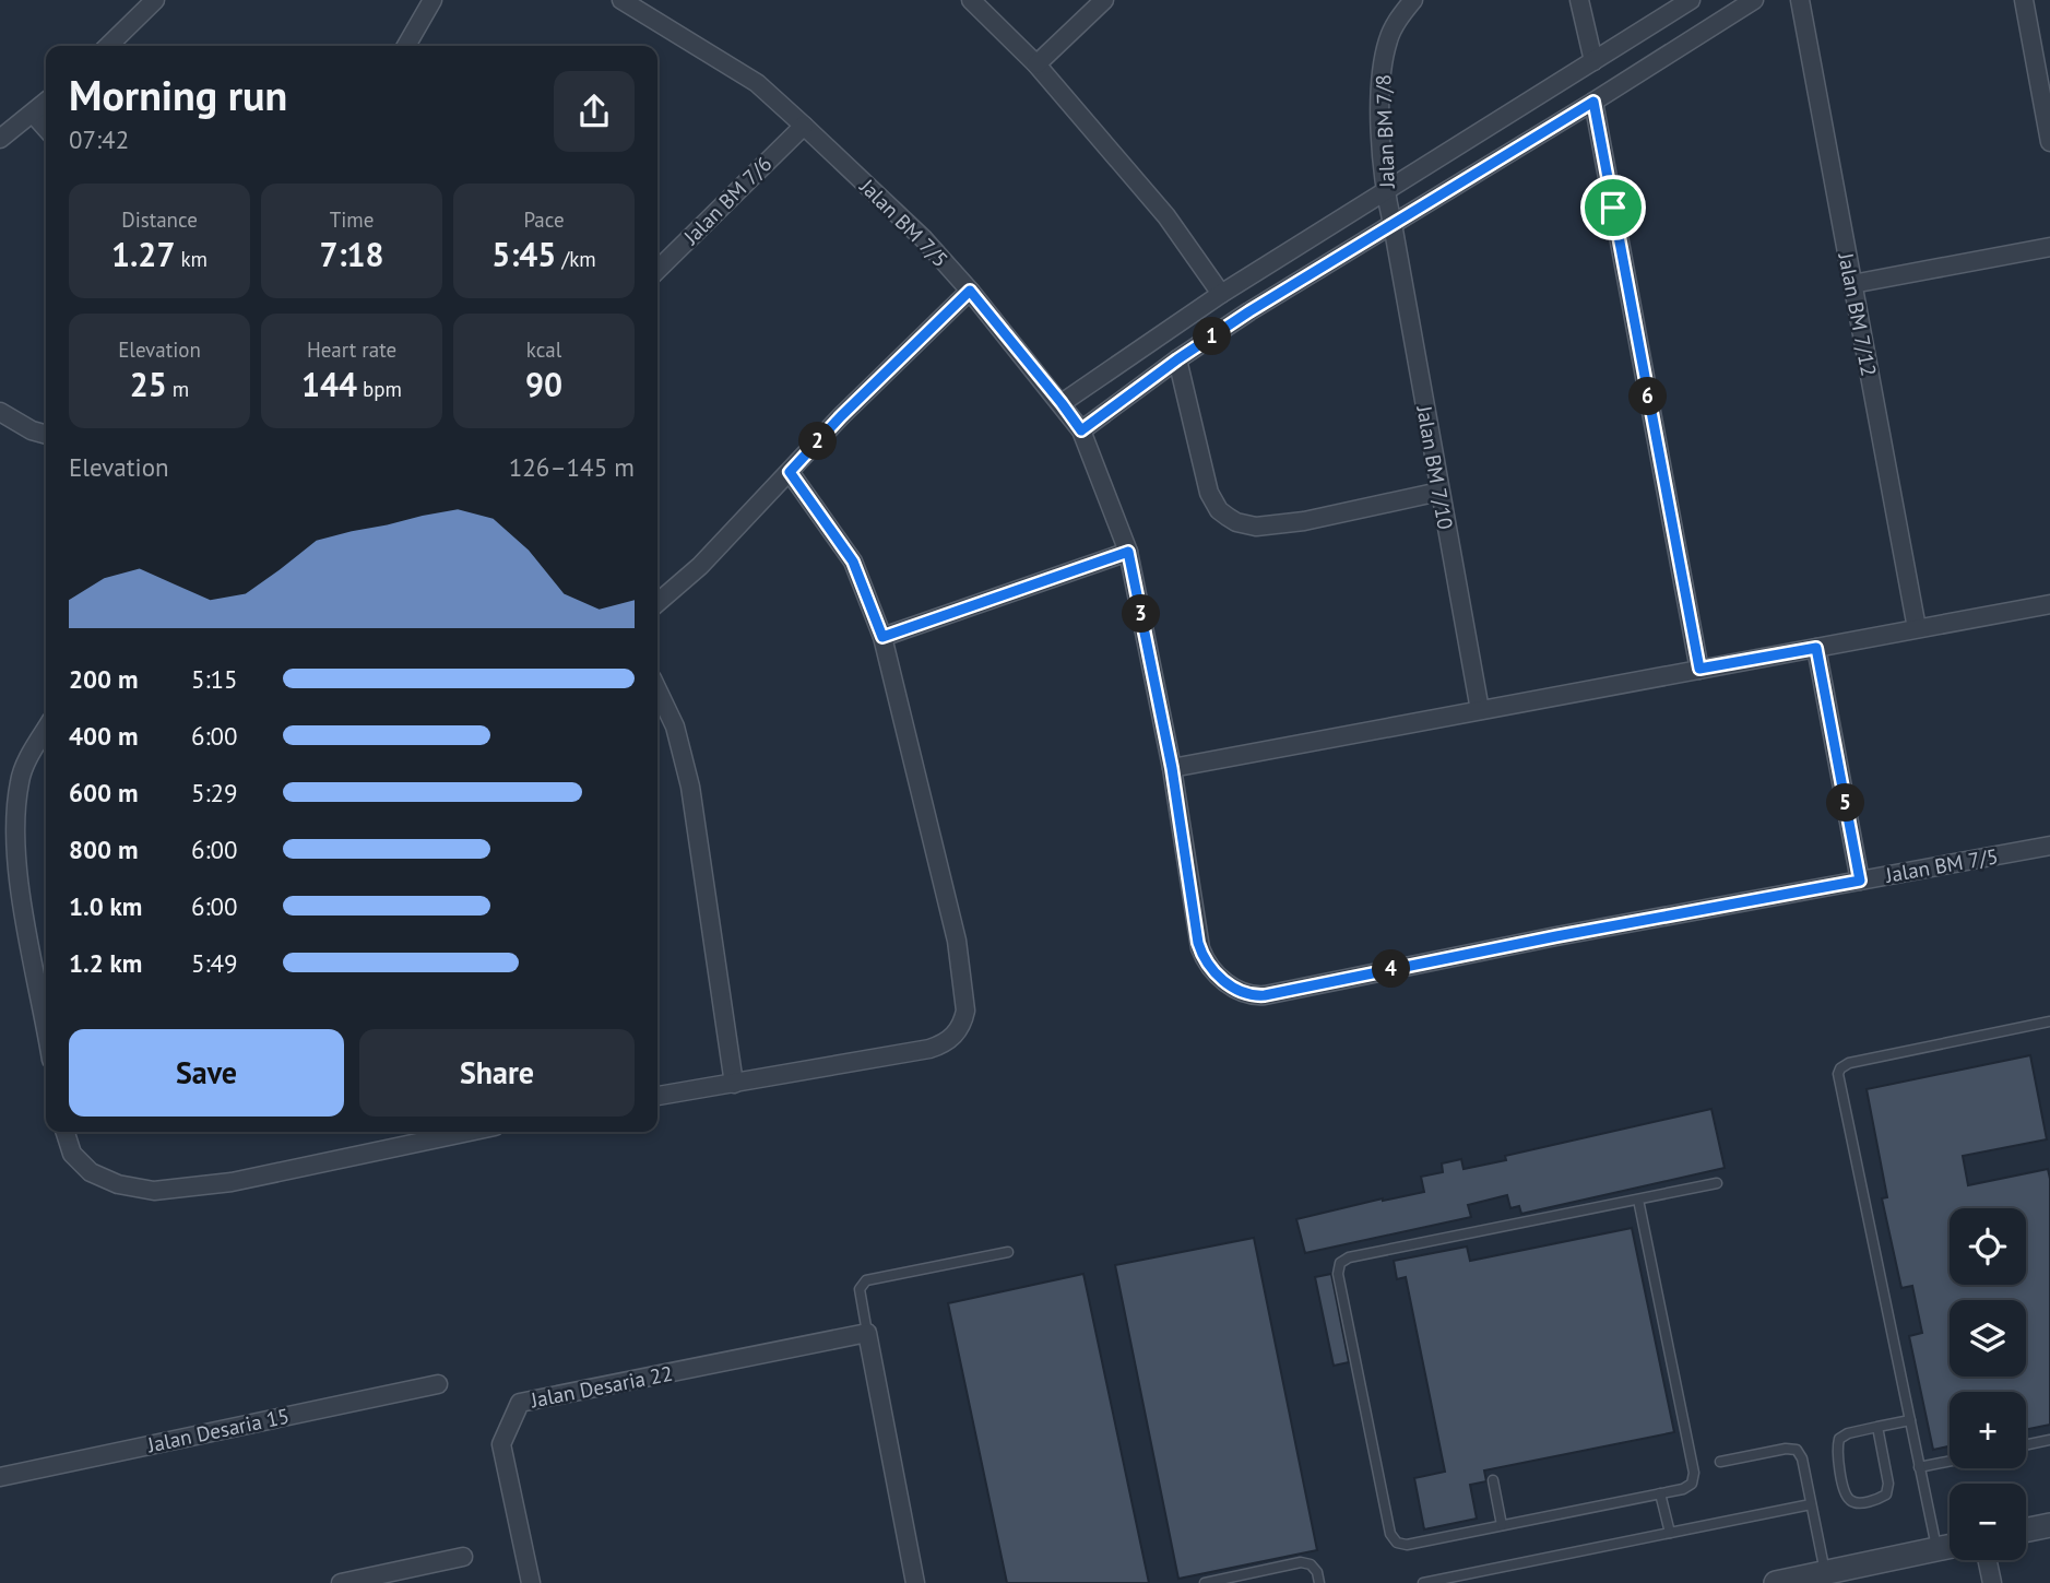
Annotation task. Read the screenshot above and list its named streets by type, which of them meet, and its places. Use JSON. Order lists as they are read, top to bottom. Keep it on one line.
{"streets":{"street":["Jalan BM 7/8","Jalan BM 7/6","Jalan BM 7/5","Jalan BM 7/12","Jalan BM 7/10","Jalan Desaria 22","Jalan Desaria 15"]},"crossings":[["Jalan BM 7/8","Jalan BM 7/10"],["Jalan BM 7/6","Jalan BM 7/5"]],"page":{"heading":["Morning run","07:42"],"stats":[["Distance","1.27 km"],["Time","7:18"],["Pace","5:45 /km"],["Elevation","25 m"],["Heart rate","144 bpm"],["kcal","90"]],"pins":["1","6","2","3","5","4"],"chart":["Elevation","126–145 m"],"list":[{"name":"200 m","note":"5:15"},{"name":"400 m","note":"6:00"},{"name":"600 m","note":"5:29"},{"name":"800 m","note":"6:00"},{"name":"1.0 km","note":"6:00"},{"name":"1.2 km","note":"5:49"}],"buttons":["Save","Share"],"map_buttons":["+","−"]}}
